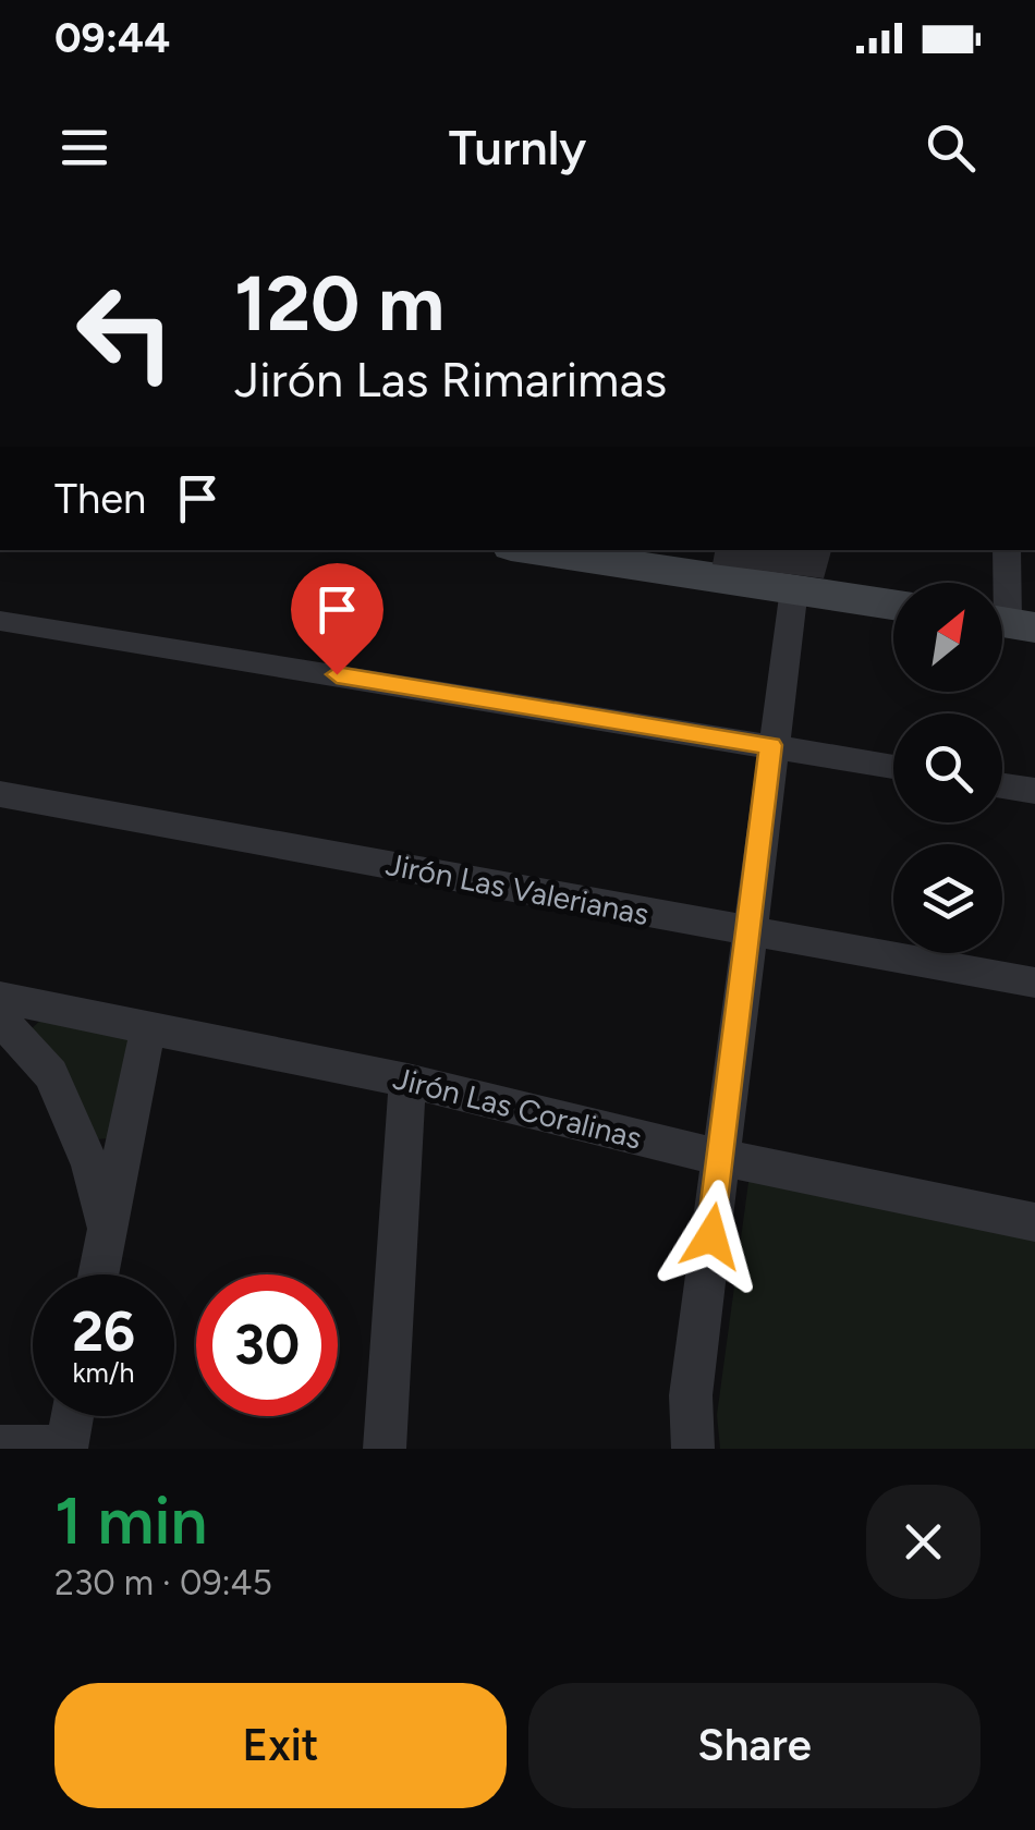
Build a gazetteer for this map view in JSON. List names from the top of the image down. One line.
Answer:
{"streets":{"street":["Jirón Las Valerianas","Jirón Las Coralinas"]},"north":"top right","page":{"status":"09:44","header":"Turnly","turn":["120 m","Jirón Las Rimarimas"],"then":"Then","speed":"26 km/h","limit":"30","heading":["1 min","230 m · 09:45"],"buttons":["Exit","Share"]}}
